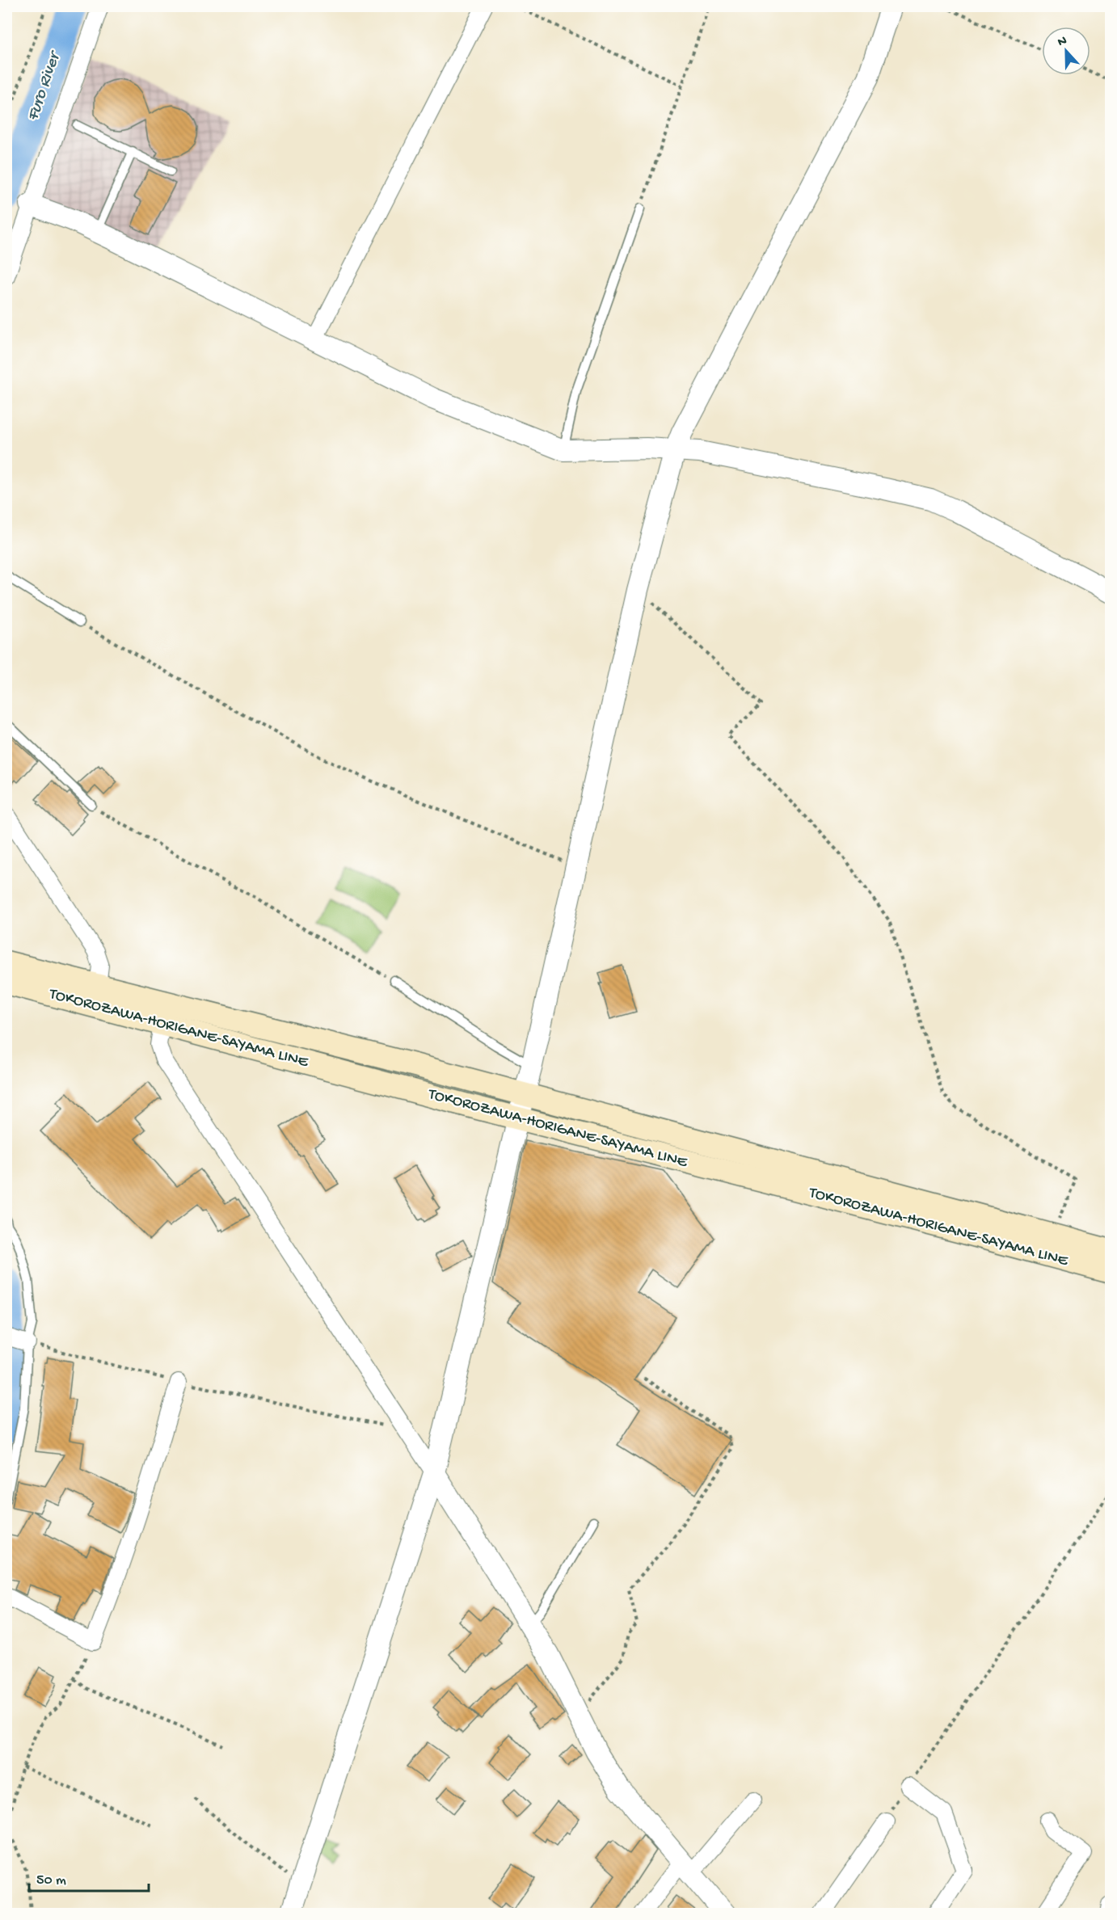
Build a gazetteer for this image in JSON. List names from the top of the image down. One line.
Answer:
{"streets":{"main road":["TOKOROZAWA-HORIGANE-SAYAMA LINE"]},"water":["Furo River"],"scale_bar":"50 m","north":"top"}
